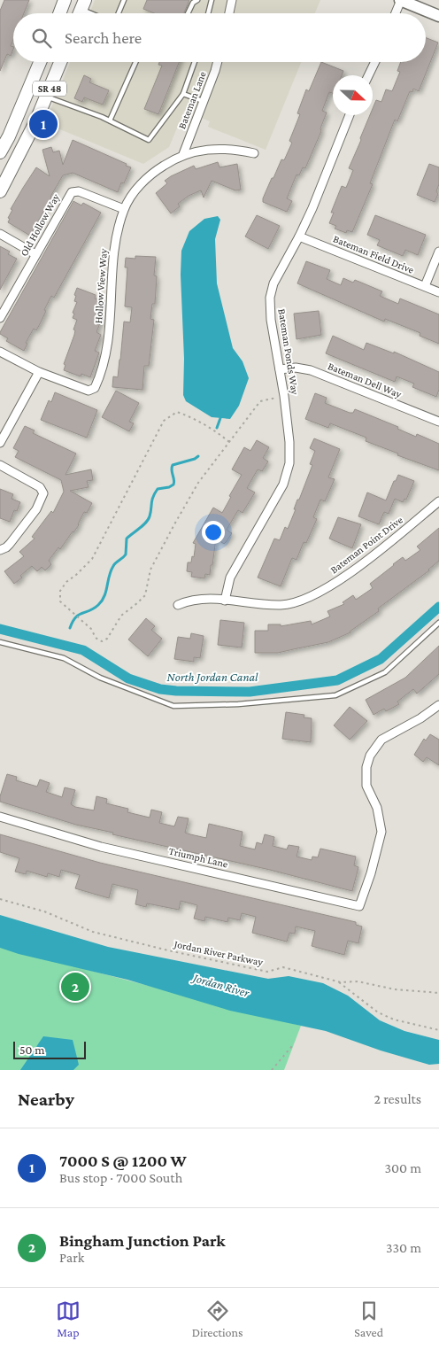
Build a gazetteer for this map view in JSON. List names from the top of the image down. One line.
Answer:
{"streets":{"main road":["SR 48"],"street":["Bateman Lane","Old Hollow Way","Bateman Field Drive","Hollow View Way","Bateman Ponds Way","Bateman Dell Way","Bateman Point Drive","Triumph Lane"],"path":["Jordan River Parkway"]},"crossings":[["Bateman Lane","Hollow View Way"],["Old Hollow Way","Hollow View Way"],["Bateman Field Drive","Bateman Ponds Way"],["Bateman Ponds Way","Bateman Dell Way"],["Bateman Ponds Way","Bateman Point Drive"]],"water":["North Jordan Canal","Jordan River"],"scale_bar":"50 m","north":"right","page":{"search":"Search here","pins":["1","2"],"scale":"50 m","heading":["Nearby","2 results"],"list":[{"mark":"1","name":"7000 S @ 1200 W","note":"Bus stop · 7000 South","value":"300 m"},{"mark":"2","name":"Bingham Junction Park","note":"Park","value":"330 m"}],"nav":["Map","Directions","Saved"]}}
